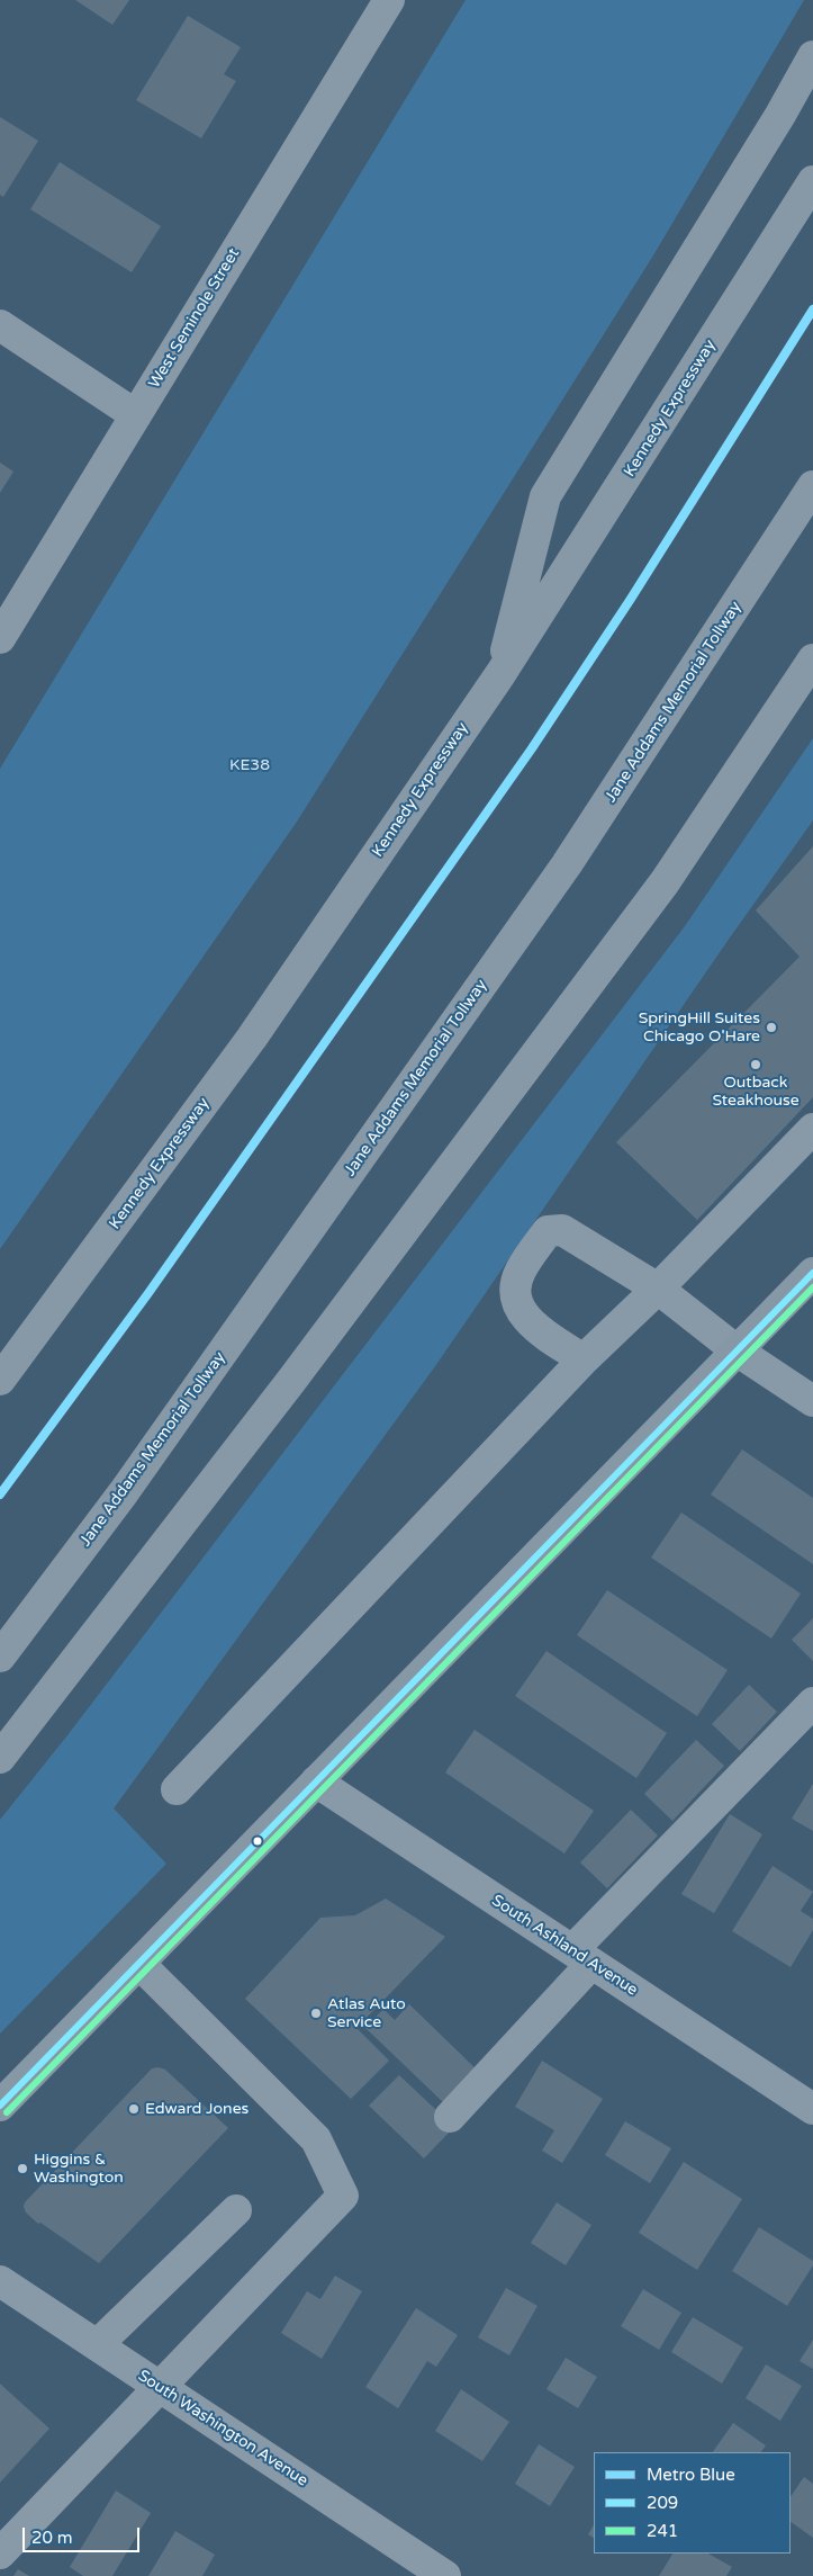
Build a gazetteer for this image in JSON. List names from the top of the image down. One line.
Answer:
{"streets":{"highway":["Kennedy Expressway","Jane Addams Memorial Tollway"],"street":["West Seminole Street","South Ashland Avenue","South Washington Avenue"]},"parks":["KE38"],"places":["SpringHill Suites Chicago O'Hare","Outback Steakhouse","Atlas Auto Service","Edward Jones","Higgins & Washington"],"lines":["metro line Blue","transit line 209","transit line 241"],"legend":["Metro Blue","209","241"],"scale_bar":"20 m"}
